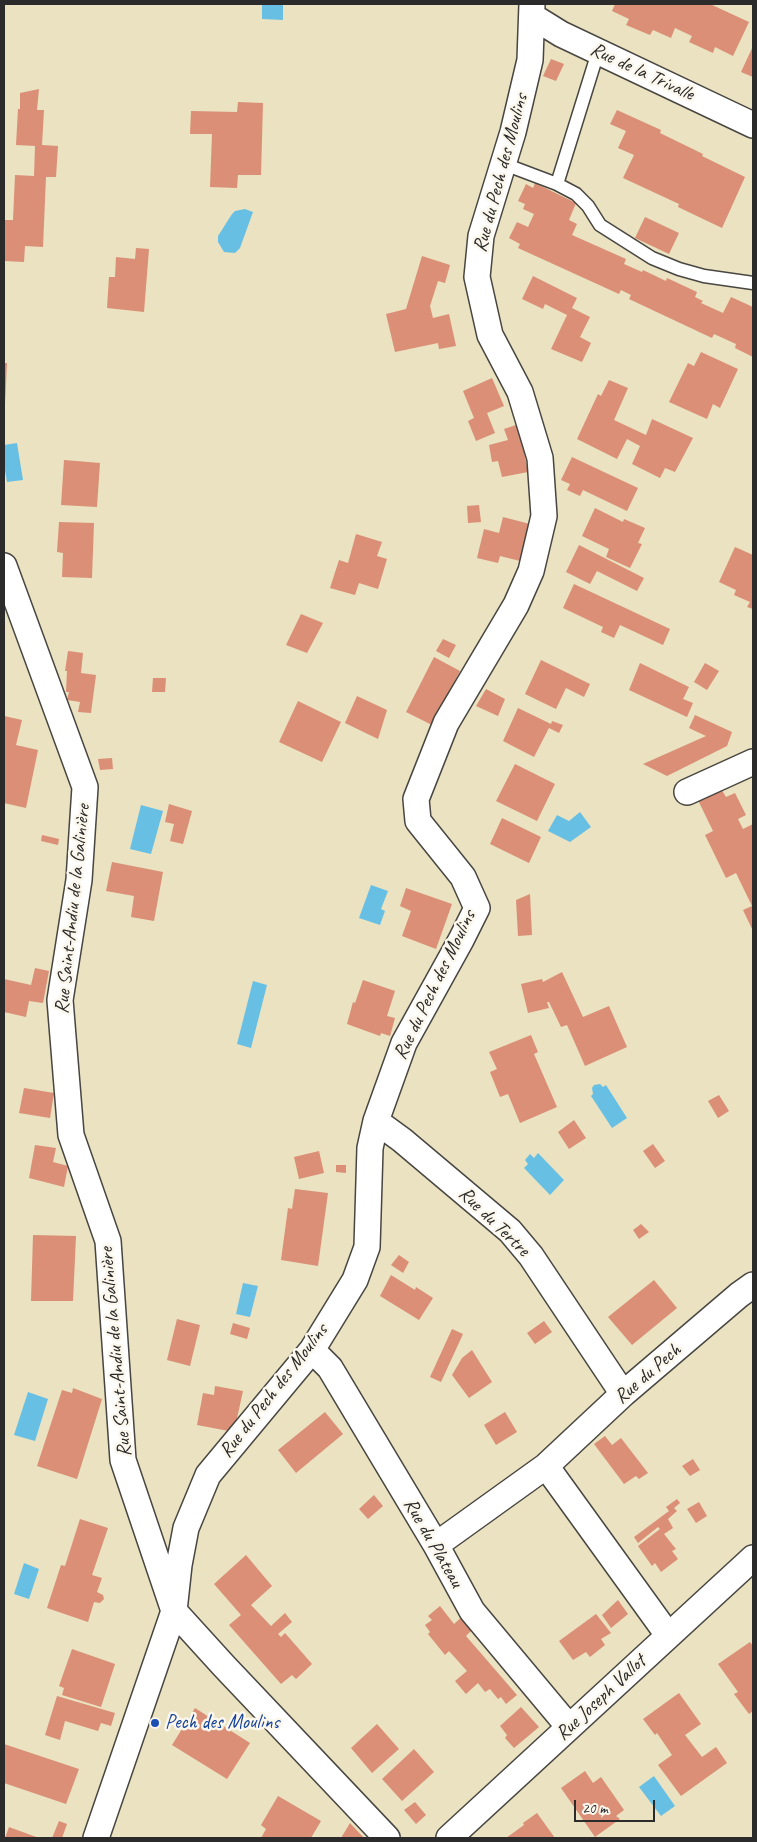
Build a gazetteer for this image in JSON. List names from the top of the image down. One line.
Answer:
{"streets":{"street":["Rue de la Trivalle","Rue du Pech des Moulins","Rue Saint-Andiu de la Galinière","Rue du Tertre","Rue du Pech","Rue du Plateau","Rue Joseph Vallot"]},"crossings":[["Rue de la Trivalle","Rue du Pech des Moulins"],["Rue du Pech des Moulins","Rue Saint-Andiu de la Galinière"],["Rue du Pech des Moulins","Rue du Tertre"],["Rue du Pech des Moulins","Rue du Plateau"],["Rue du Tertre","Rue du Pech"],["Rue du Pech","Rue du Plateau"],["Rue du Plateau","Rue Joseph Vallot"]],"places":["Pech des Moulins"],"scale_bar":"20 m"}
